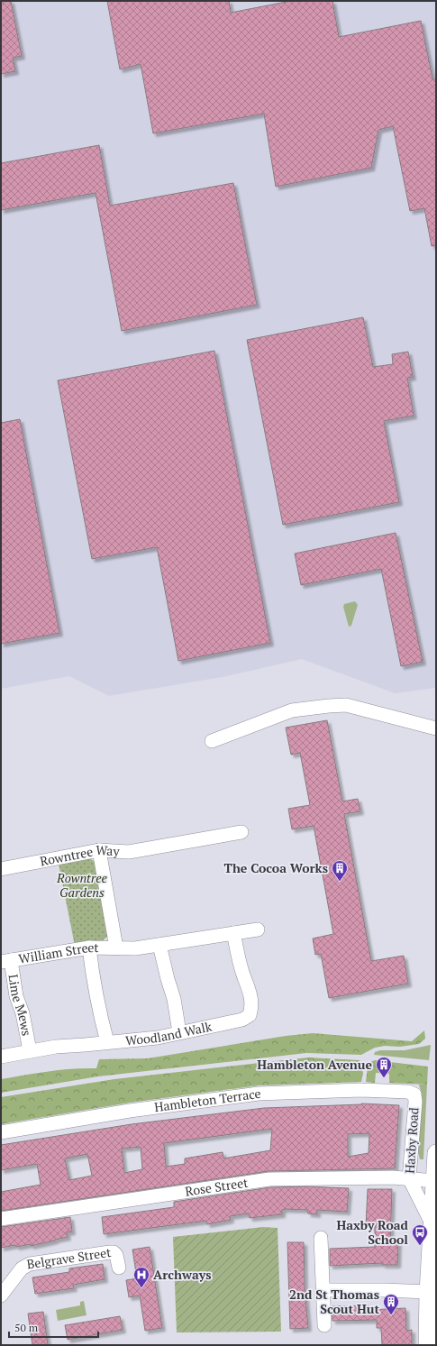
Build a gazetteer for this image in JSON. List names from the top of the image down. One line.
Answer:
{"streets":{"street":["Rowntree Way","William Street","Lime Mews","Woodland Walk","Hambleton Terrace","Haxby Road","Rose Street","Belgrave Street"]},"crossings":[["William Street","Lime Mews"],["William Street","Woodland Walk"],["Lime Mews","Woodland Walk"],["Hambleton Terrace","Haxby Road"],["Haxby Road","Rose Street"]],"parks":["Rowntree Gardens"],"places":{"building":["The Cocoa Works","Hambleton Avenue","2nd St Thomas Scout Hut"],"bus stop":["Haxby Road School"],"hospital":["Archways"]},"scale_bar":"50 m"}
